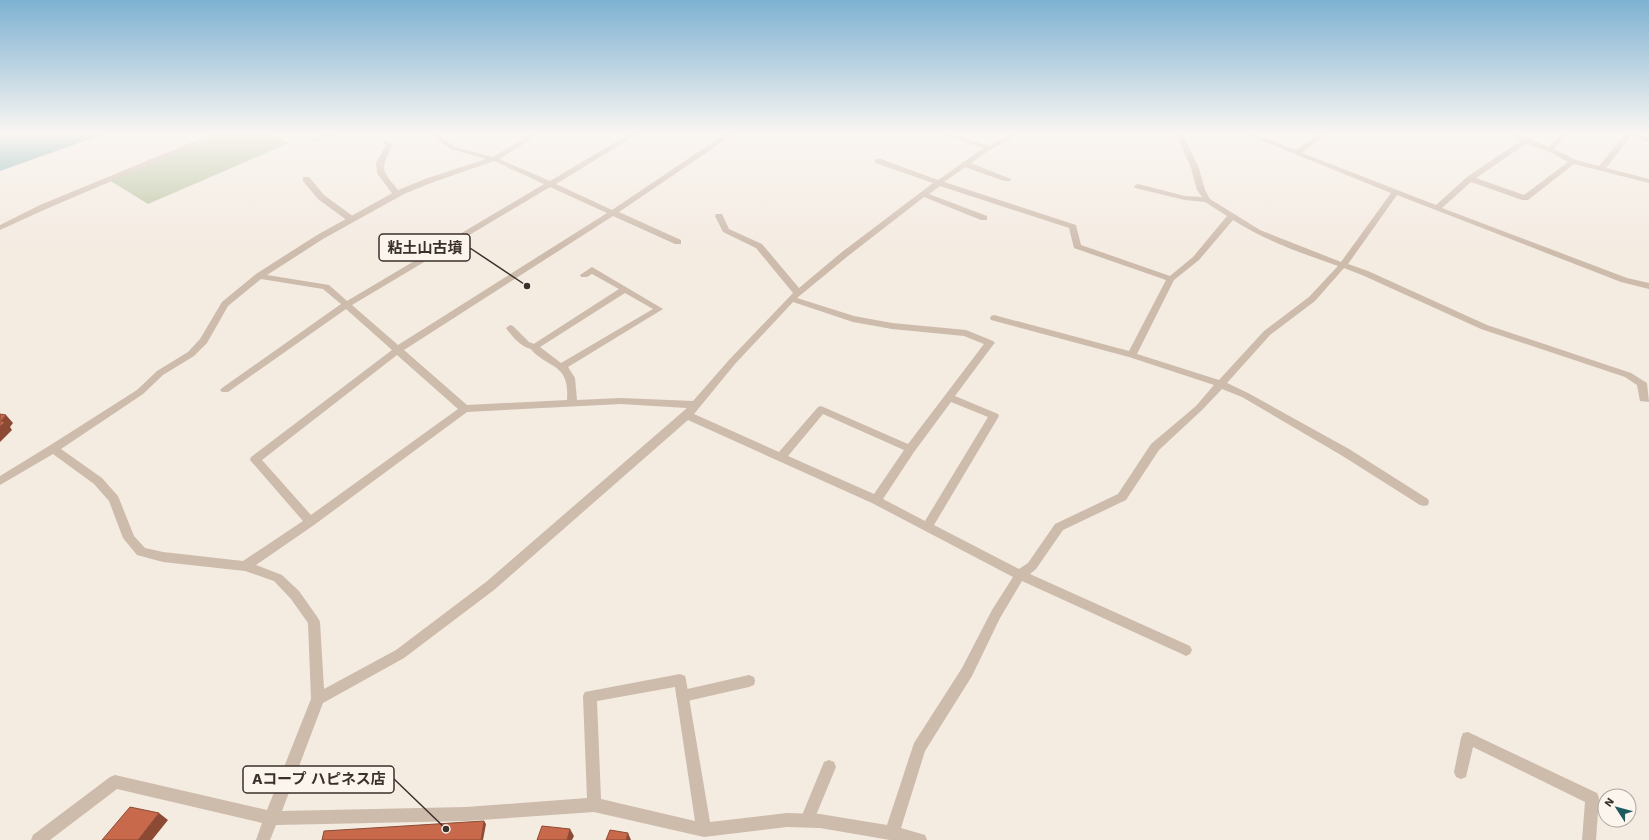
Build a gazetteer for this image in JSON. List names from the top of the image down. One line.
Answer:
{"places":["粘土山古墳","Aコープ ハピネス店"],"north":"top left"}
